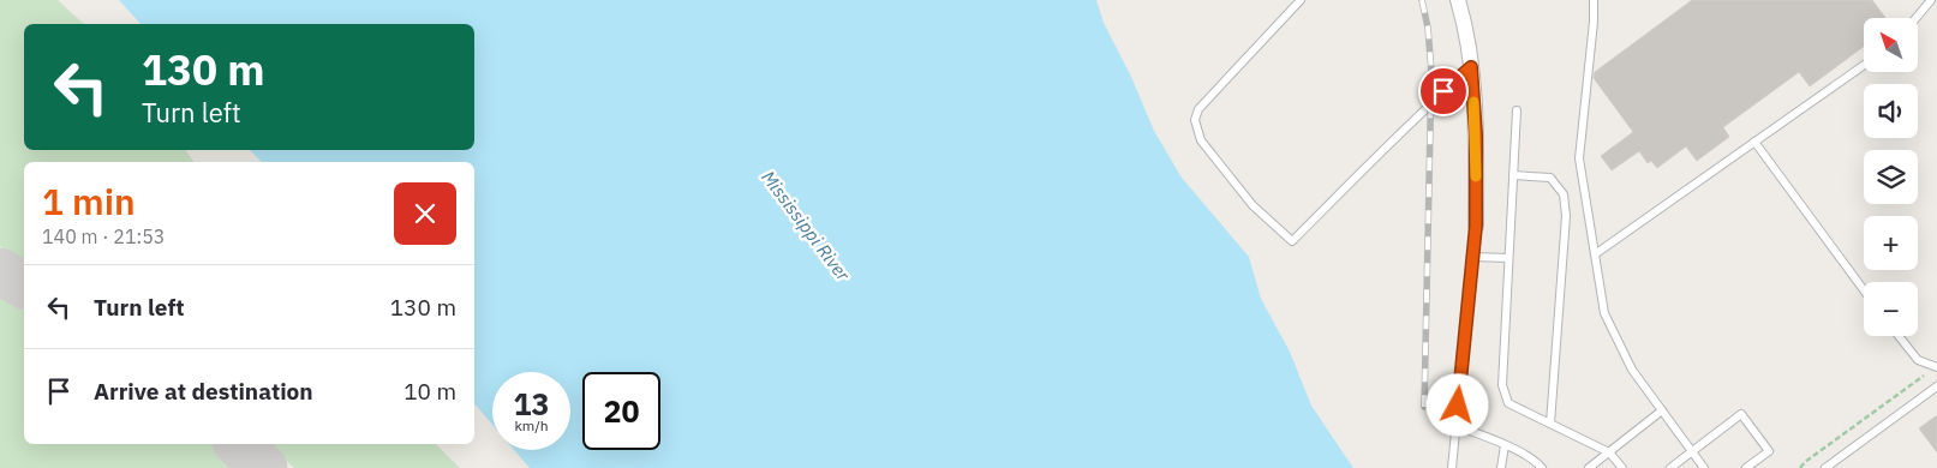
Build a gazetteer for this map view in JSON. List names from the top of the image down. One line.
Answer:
{"water":["Mississippi River"],"north":"top left","page":{"map_buttons":["+","−"],"turn":["130 m","Turn left"],"heading":["1 min","140 m · 21:53"],"list":[{"name":"Turn left","value":"130 m"},{"name":"Arrive at destination","value":"10 m"}],"speed":"13 km/h","limit":"20"}}
